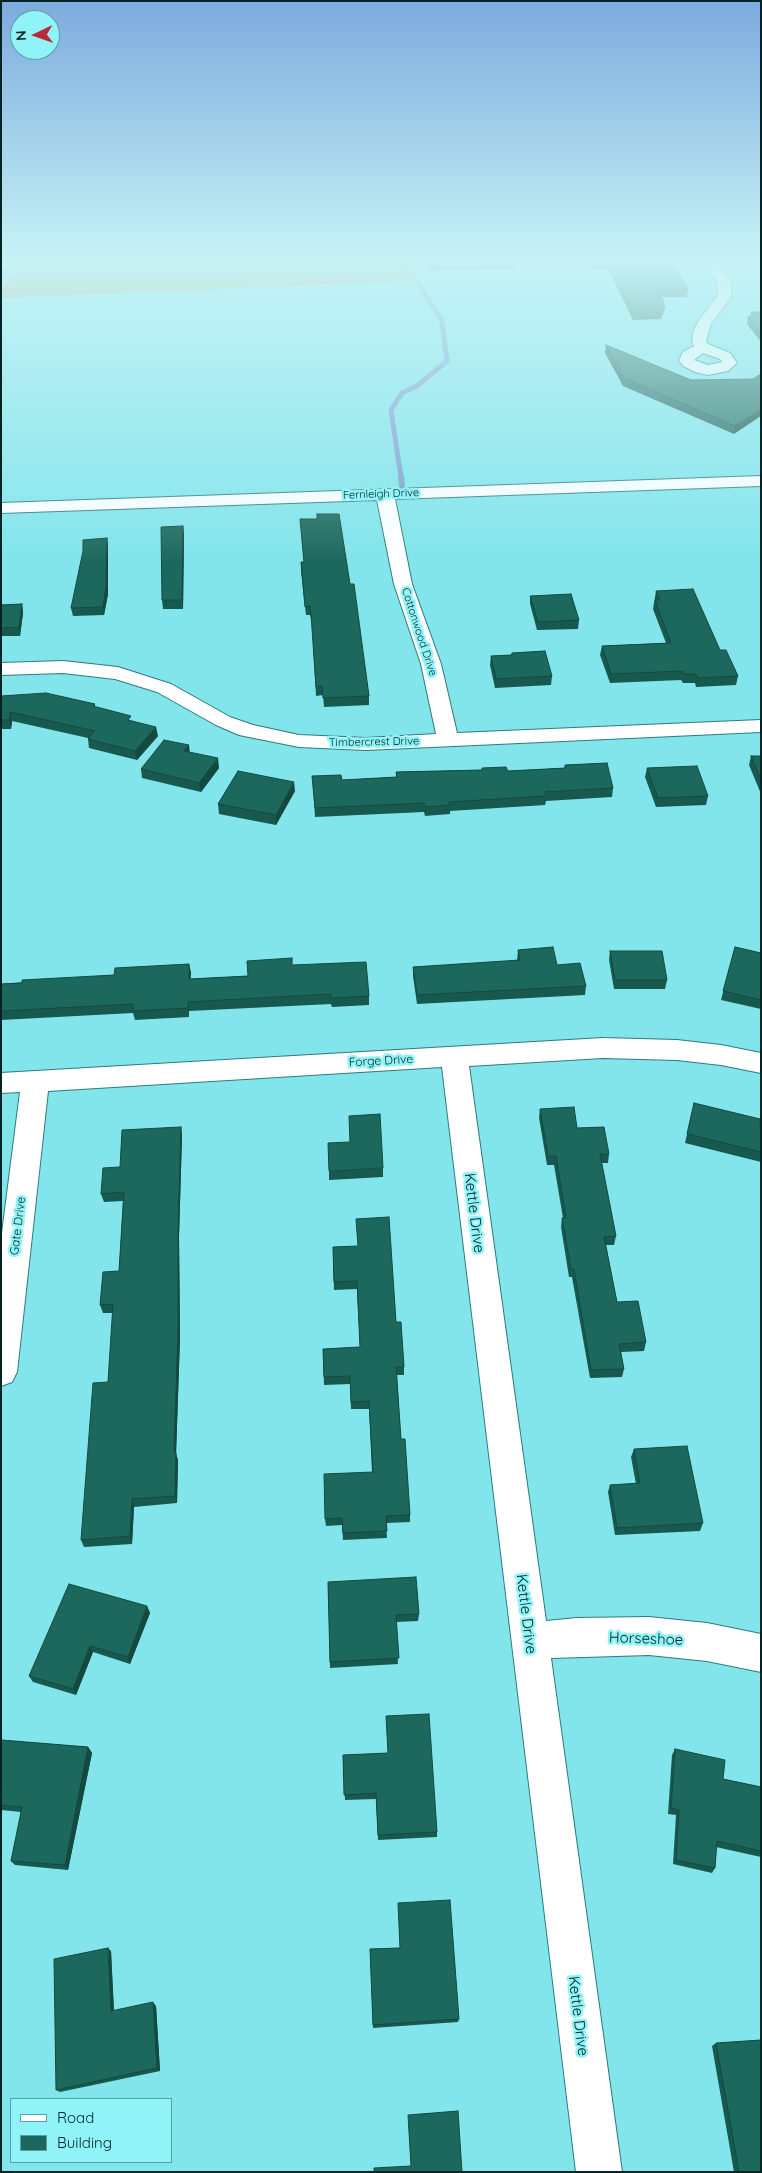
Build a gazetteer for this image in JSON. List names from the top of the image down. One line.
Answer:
{"streets":{"street":["Fernleigh Drive","Cottonwood Drive","Timbercrest Drive","Forge Drive","Kettle Drive","Gate Drive","Horseshoe"]},"crossings":[["Fernleigh Drive","Cottonwood Drive"],["Cottonwood Drive","Timbercrest Drive"],["Forge Drive","Kettle Drive"],["Forge Drive","Gate Drive"],["Kettle Drive","Horseshoe"]],"legend":["Road","Building"],"north":"left"}
